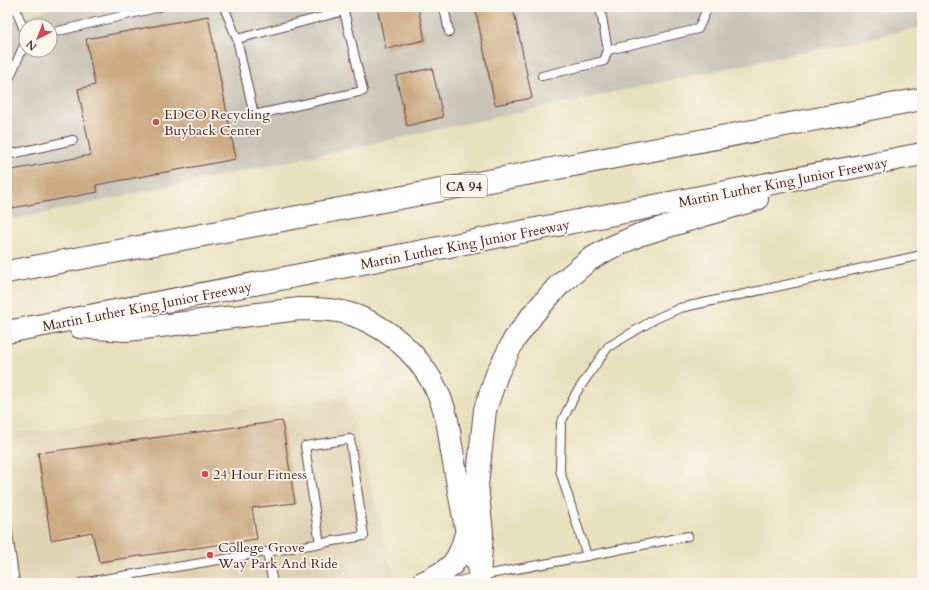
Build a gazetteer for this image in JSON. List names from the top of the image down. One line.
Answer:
{"streets":{"highway":["Martin Luther King Junior Freeway","CA 94"]},"places":["EDCO Recycling Buyback Center","24 Hour Fitness","College Grove Way Park And Ride"],"north":"bottom left"}
